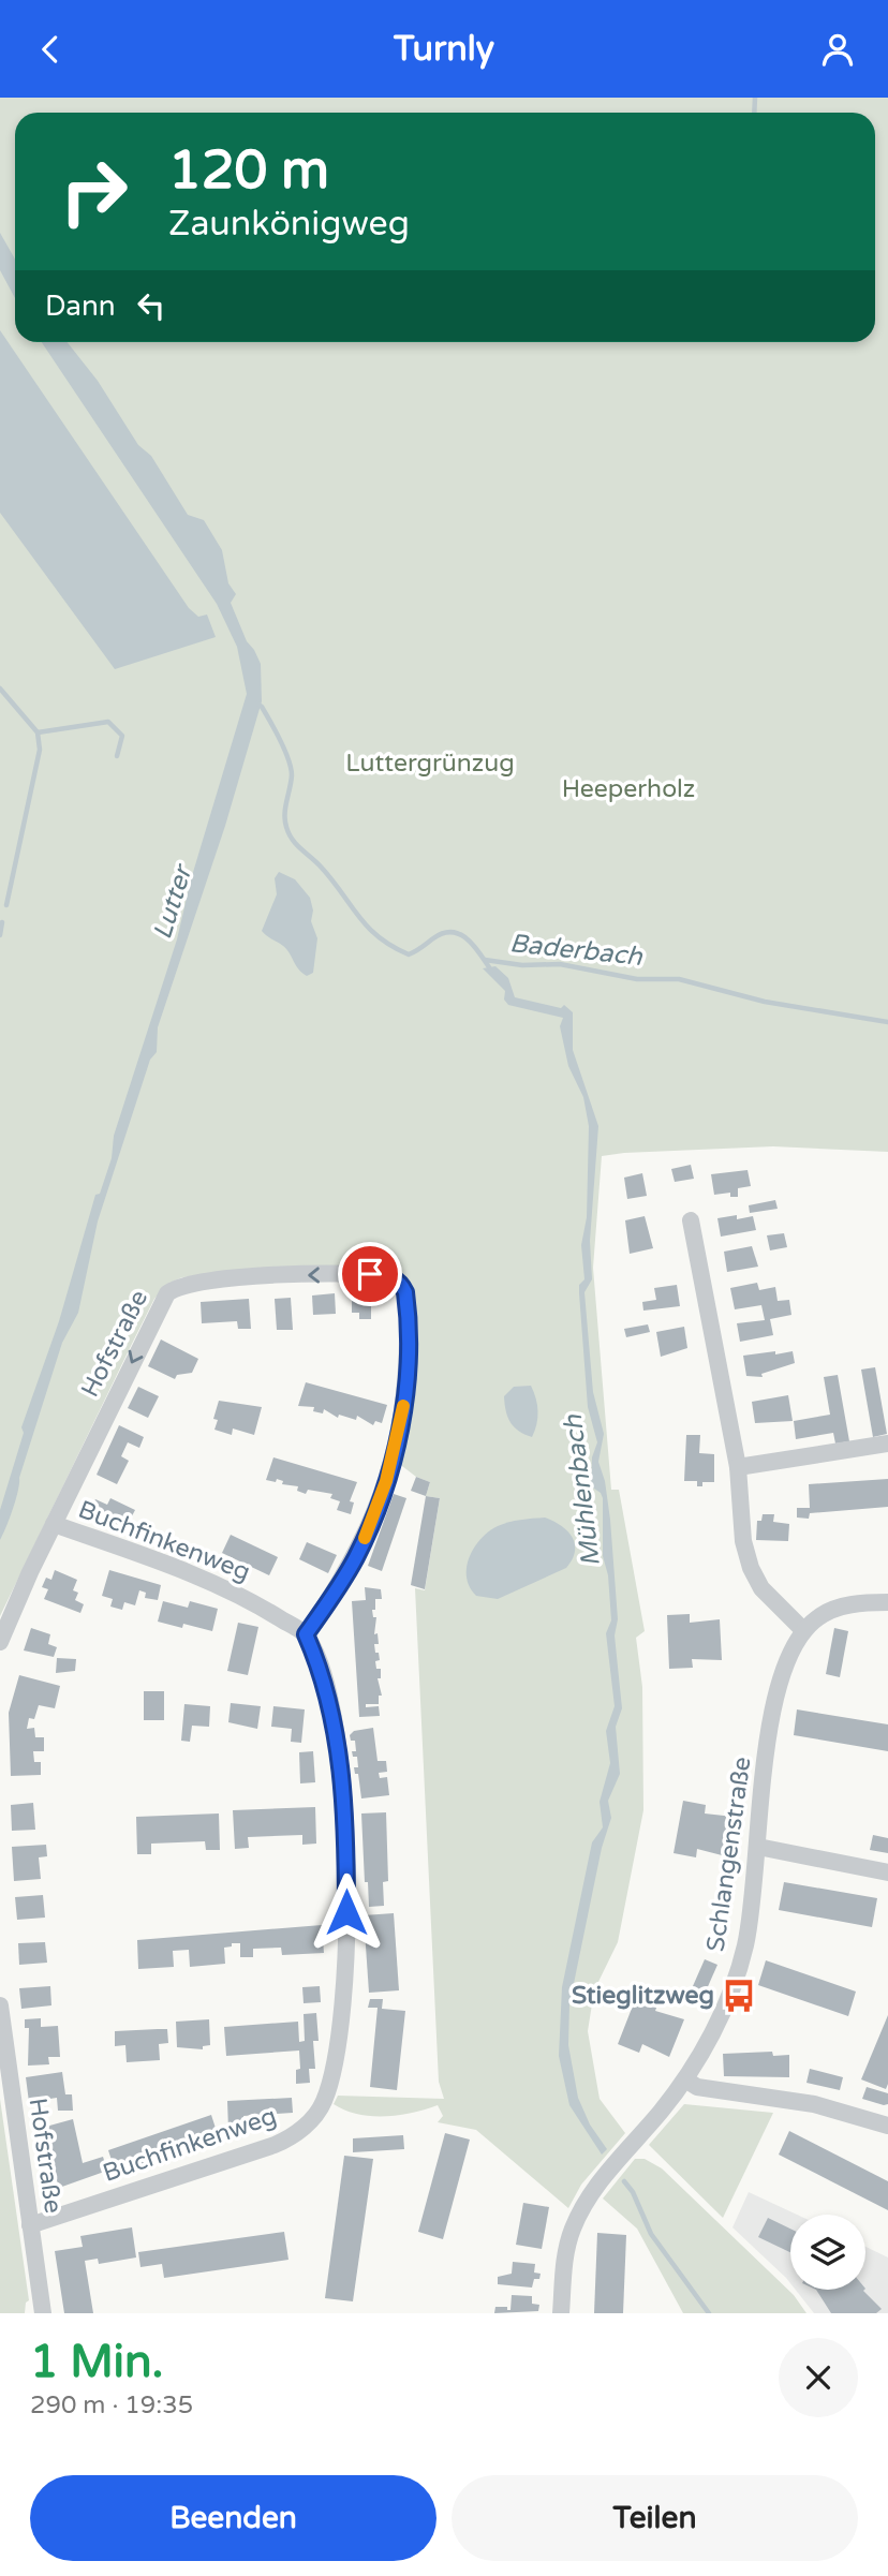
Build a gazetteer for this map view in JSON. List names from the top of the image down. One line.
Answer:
{"streets":{"street":["Hofstraße","Buchfinkenweg","Schlangenstraße"]},"crossings":[["Hofstraße","Buchfinkenweg"]],"water":["Lutter","Baderbach","Mühlenbach"],"parks":["Luttergrünzug","Heeperholz"],"places":{"bus stop":["Stieglitzweg"]},"page":{"header":"Turnly","turn":["120 m","Zaunkönigweg"],"then":"Dann","heading":["1 Min.","290 m · 19:35"],"buttons":["Beenden","Teilen"]}}
